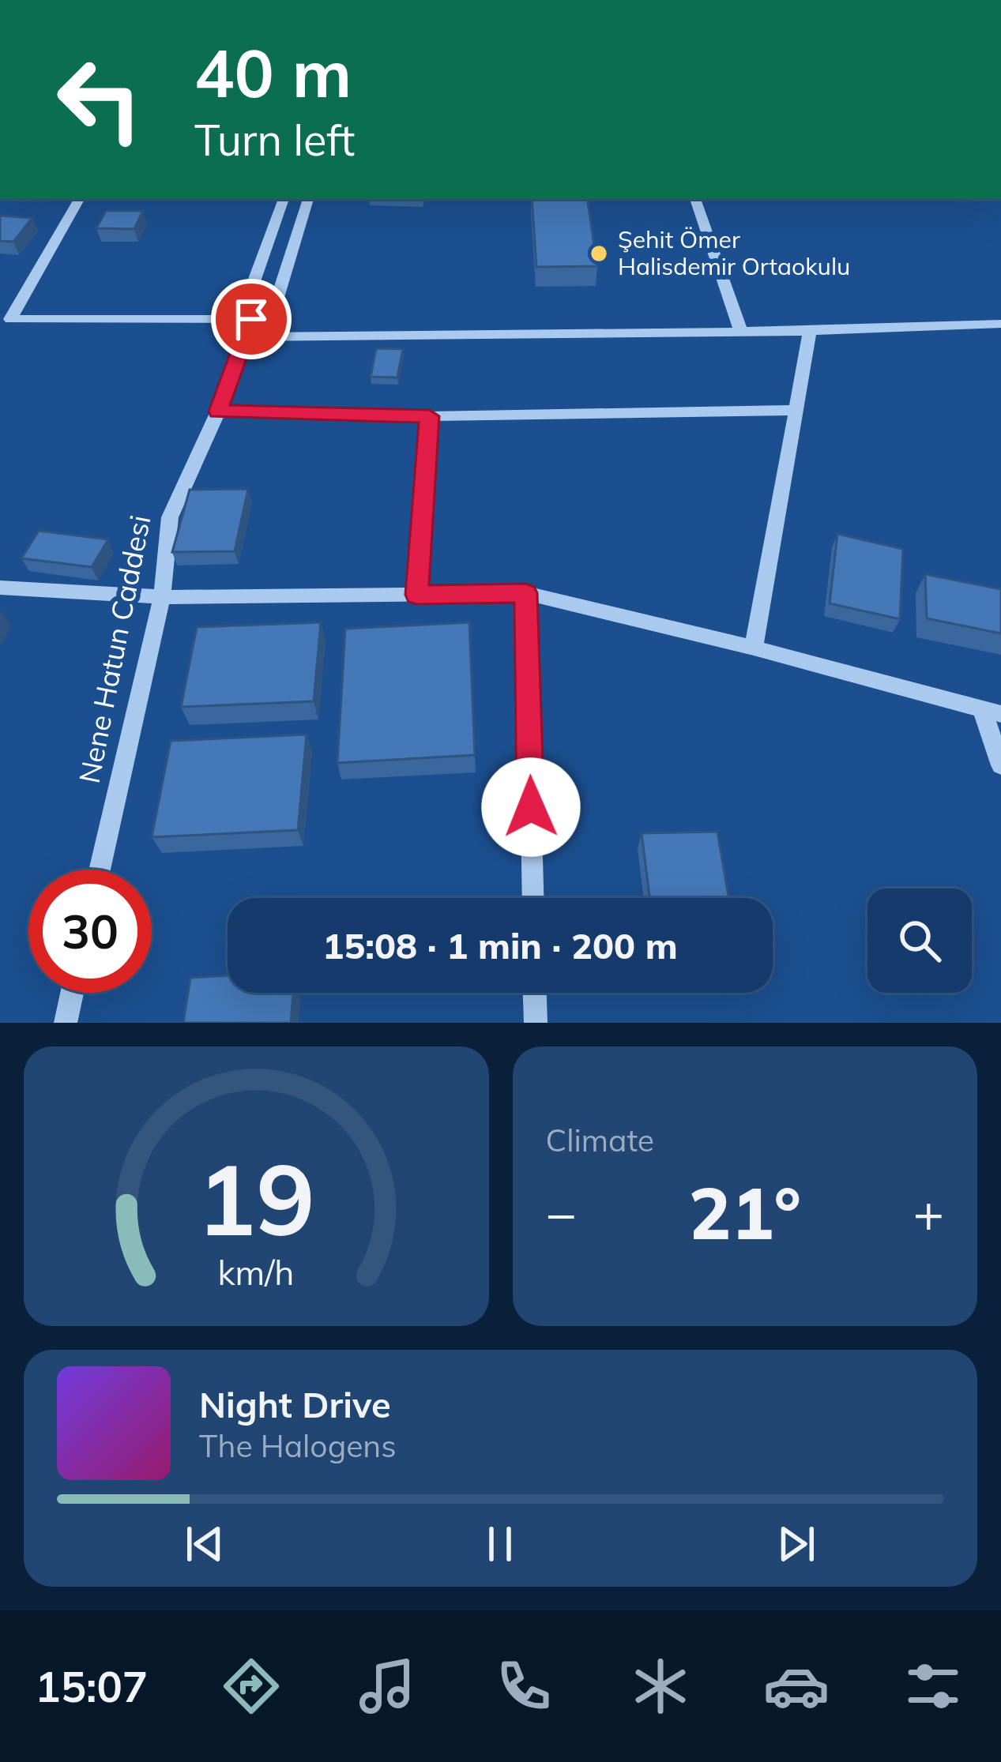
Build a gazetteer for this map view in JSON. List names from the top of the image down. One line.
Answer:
{"streets":{"street":["Nene Hatun Caddesi"]},"places":["Şehit Ömer Halisdemir Ortaokulu"],"page":{"turn":["40 m","Turn left"],"limit":"30","trip":"15:08 · 1 min · 200 m","tile":"Climate","heat":["−","21°","+"],"song":["Night Drive","The Halogens"],"tabs":"15:07","gauge":["19","km/h"]}}
